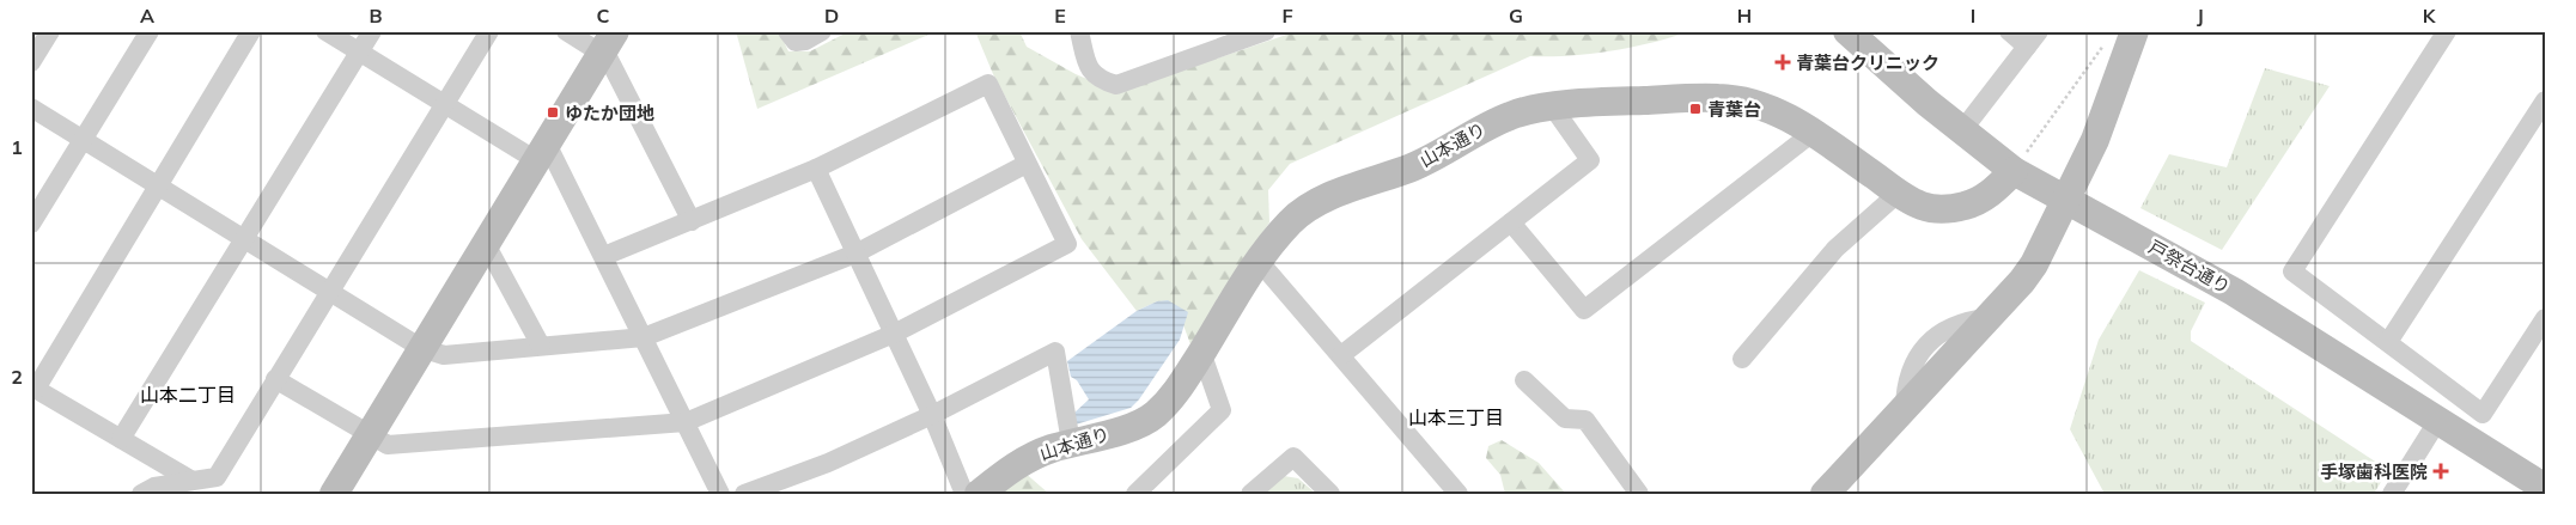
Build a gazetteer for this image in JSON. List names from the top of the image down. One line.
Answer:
{"streets":{"street":["山本通り","戸祭台通り"]},"crossings":[["山本通り","戸祭台通り"]],"districts":["山本二丁目","山本三丁目"],"places":{"health":["青葉台クリニック","手塚歯科医院"],"transit":["青葉台","ゆたか団地"]},"grid":{"columns":["A","B","C","D","E","F","G","H","I","J","K"],"rows":["1","2"]}}
